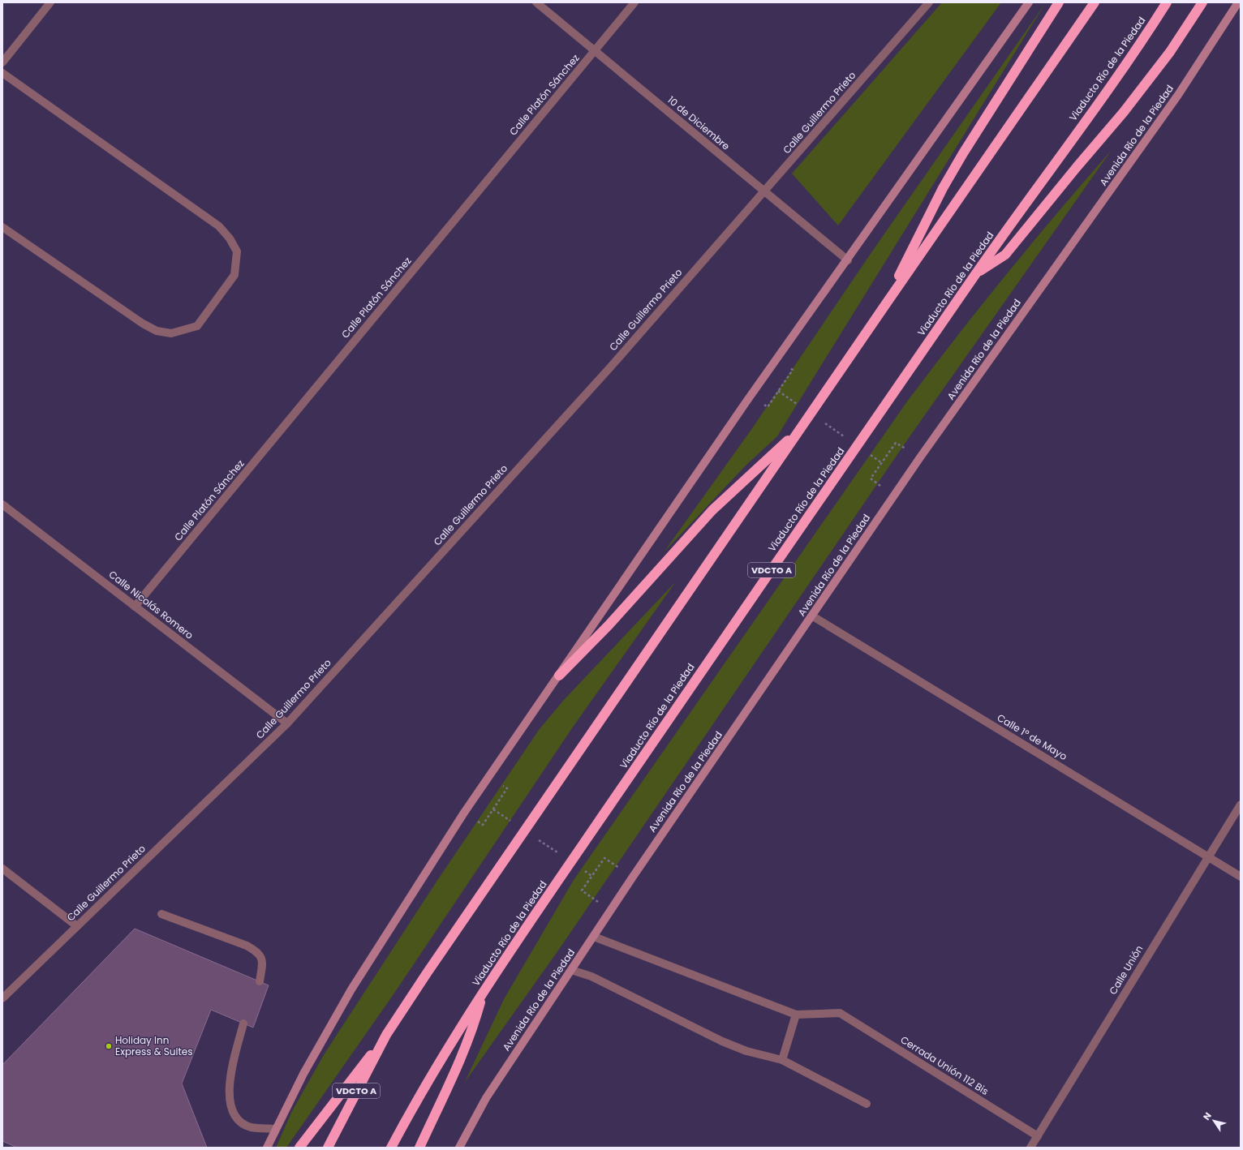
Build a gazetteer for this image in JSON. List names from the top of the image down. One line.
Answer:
{"streets":{"highway":["Viaducto Río de la Piedad","VDCTO A"],"main road":["Avenida Río de la Piedad"],"street":["Calle Platón Sánchez","Calle Guillermo Prieto","10 de Diciembre","Calle Nicolás Romero","Calle 1º de Mayo","Calle Unión","Cerrada Unión 112 Bis"]},"crossings":[["Calle Platón Sánchez","10 de Diciembre"],["Calle Platón Sánchez","Calle Nicolás Romero"],["Calle Guillermo Prieto","10 de Diciembre"],["Calle Guillermo Prieto","Calle Nicolás Romero"],["Avenida Río de la Piedad","Calle 1º de Mayo"],["Calle 1º de Mayo","Calle Unión"],["Calle Unión","Cerrada Unión 112 Bis"]],"places":["Holiday Inn Express & Suites"],"north":"top left"}
